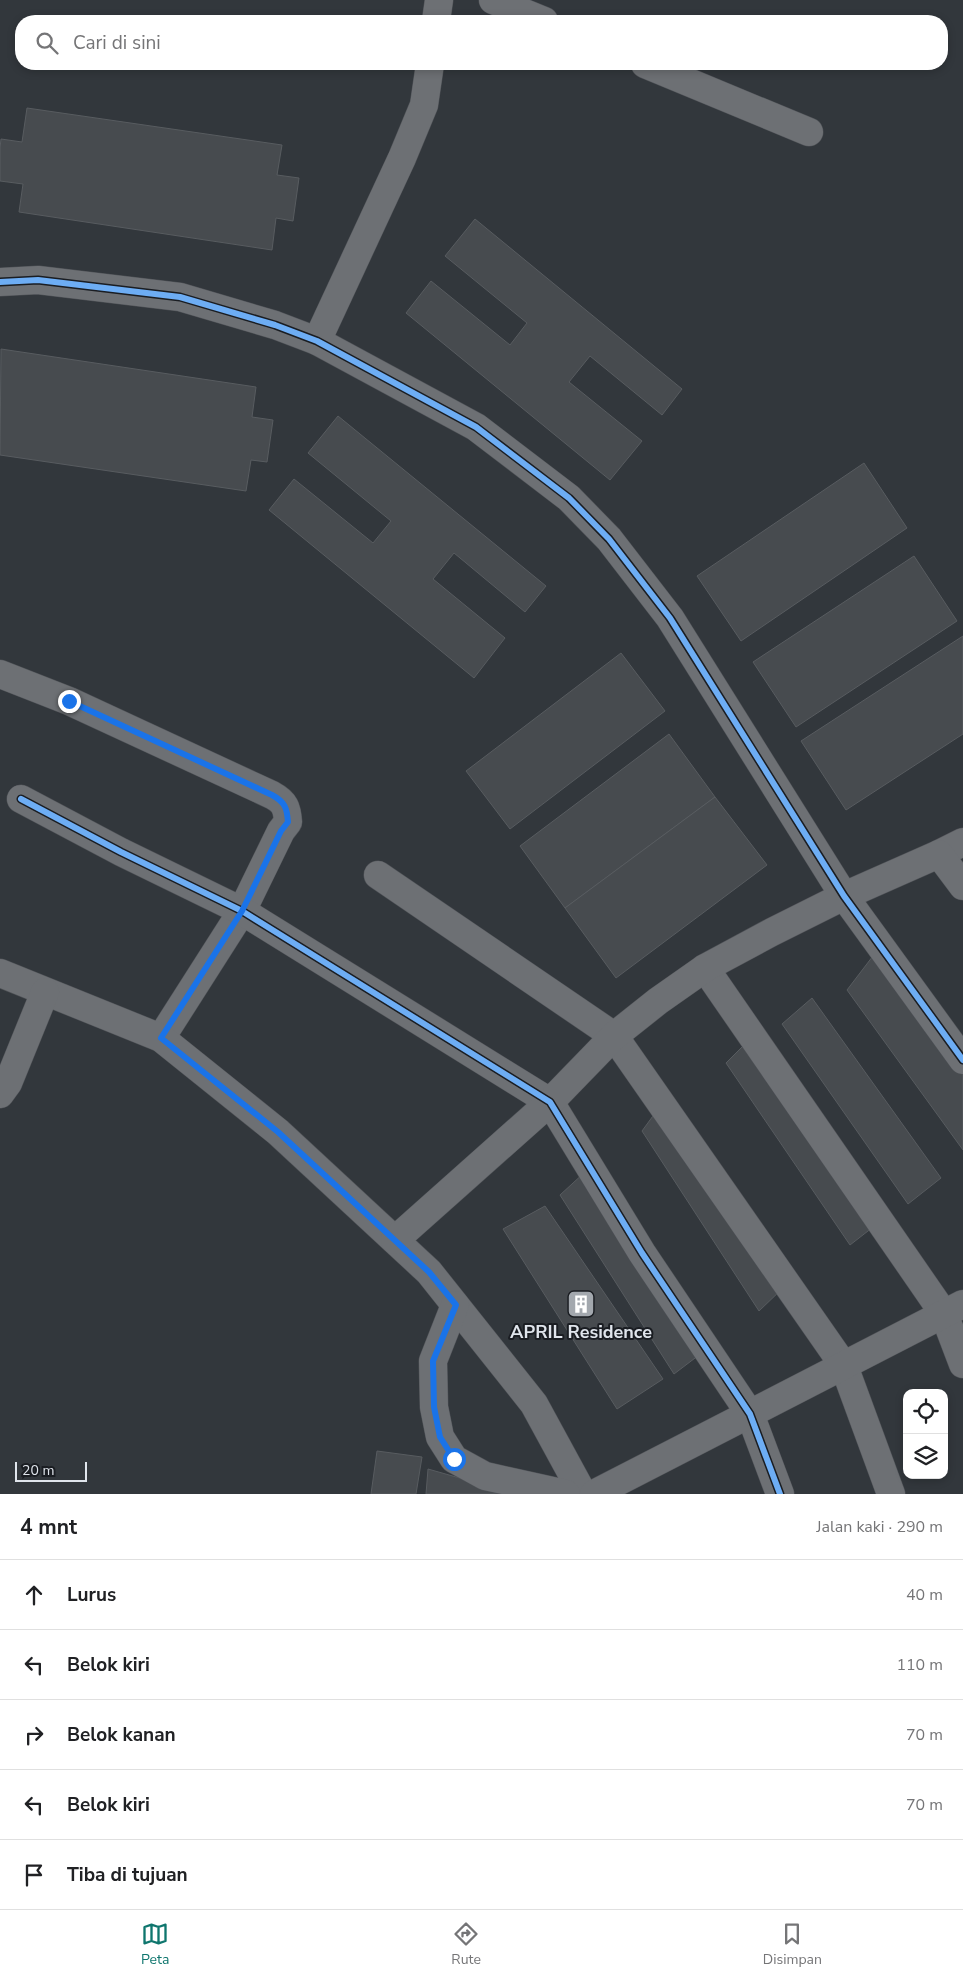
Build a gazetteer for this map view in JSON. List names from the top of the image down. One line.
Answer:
{"places":{"building":["APRIL Residence"]},"scale_bar":"20 m","page":{"search":"Cari di sini","scale":"20 m","heading":["4 mnt","Jalan kaki · 290 m"],"list":[["Lurus","40 m"],["Belok kiri","110 m"],["Belok kanan","70 m"],["Belok kiri","70 m"],"Tiba di tujuan"],"nav":["Peta","Rute","Disimpan"]}}
